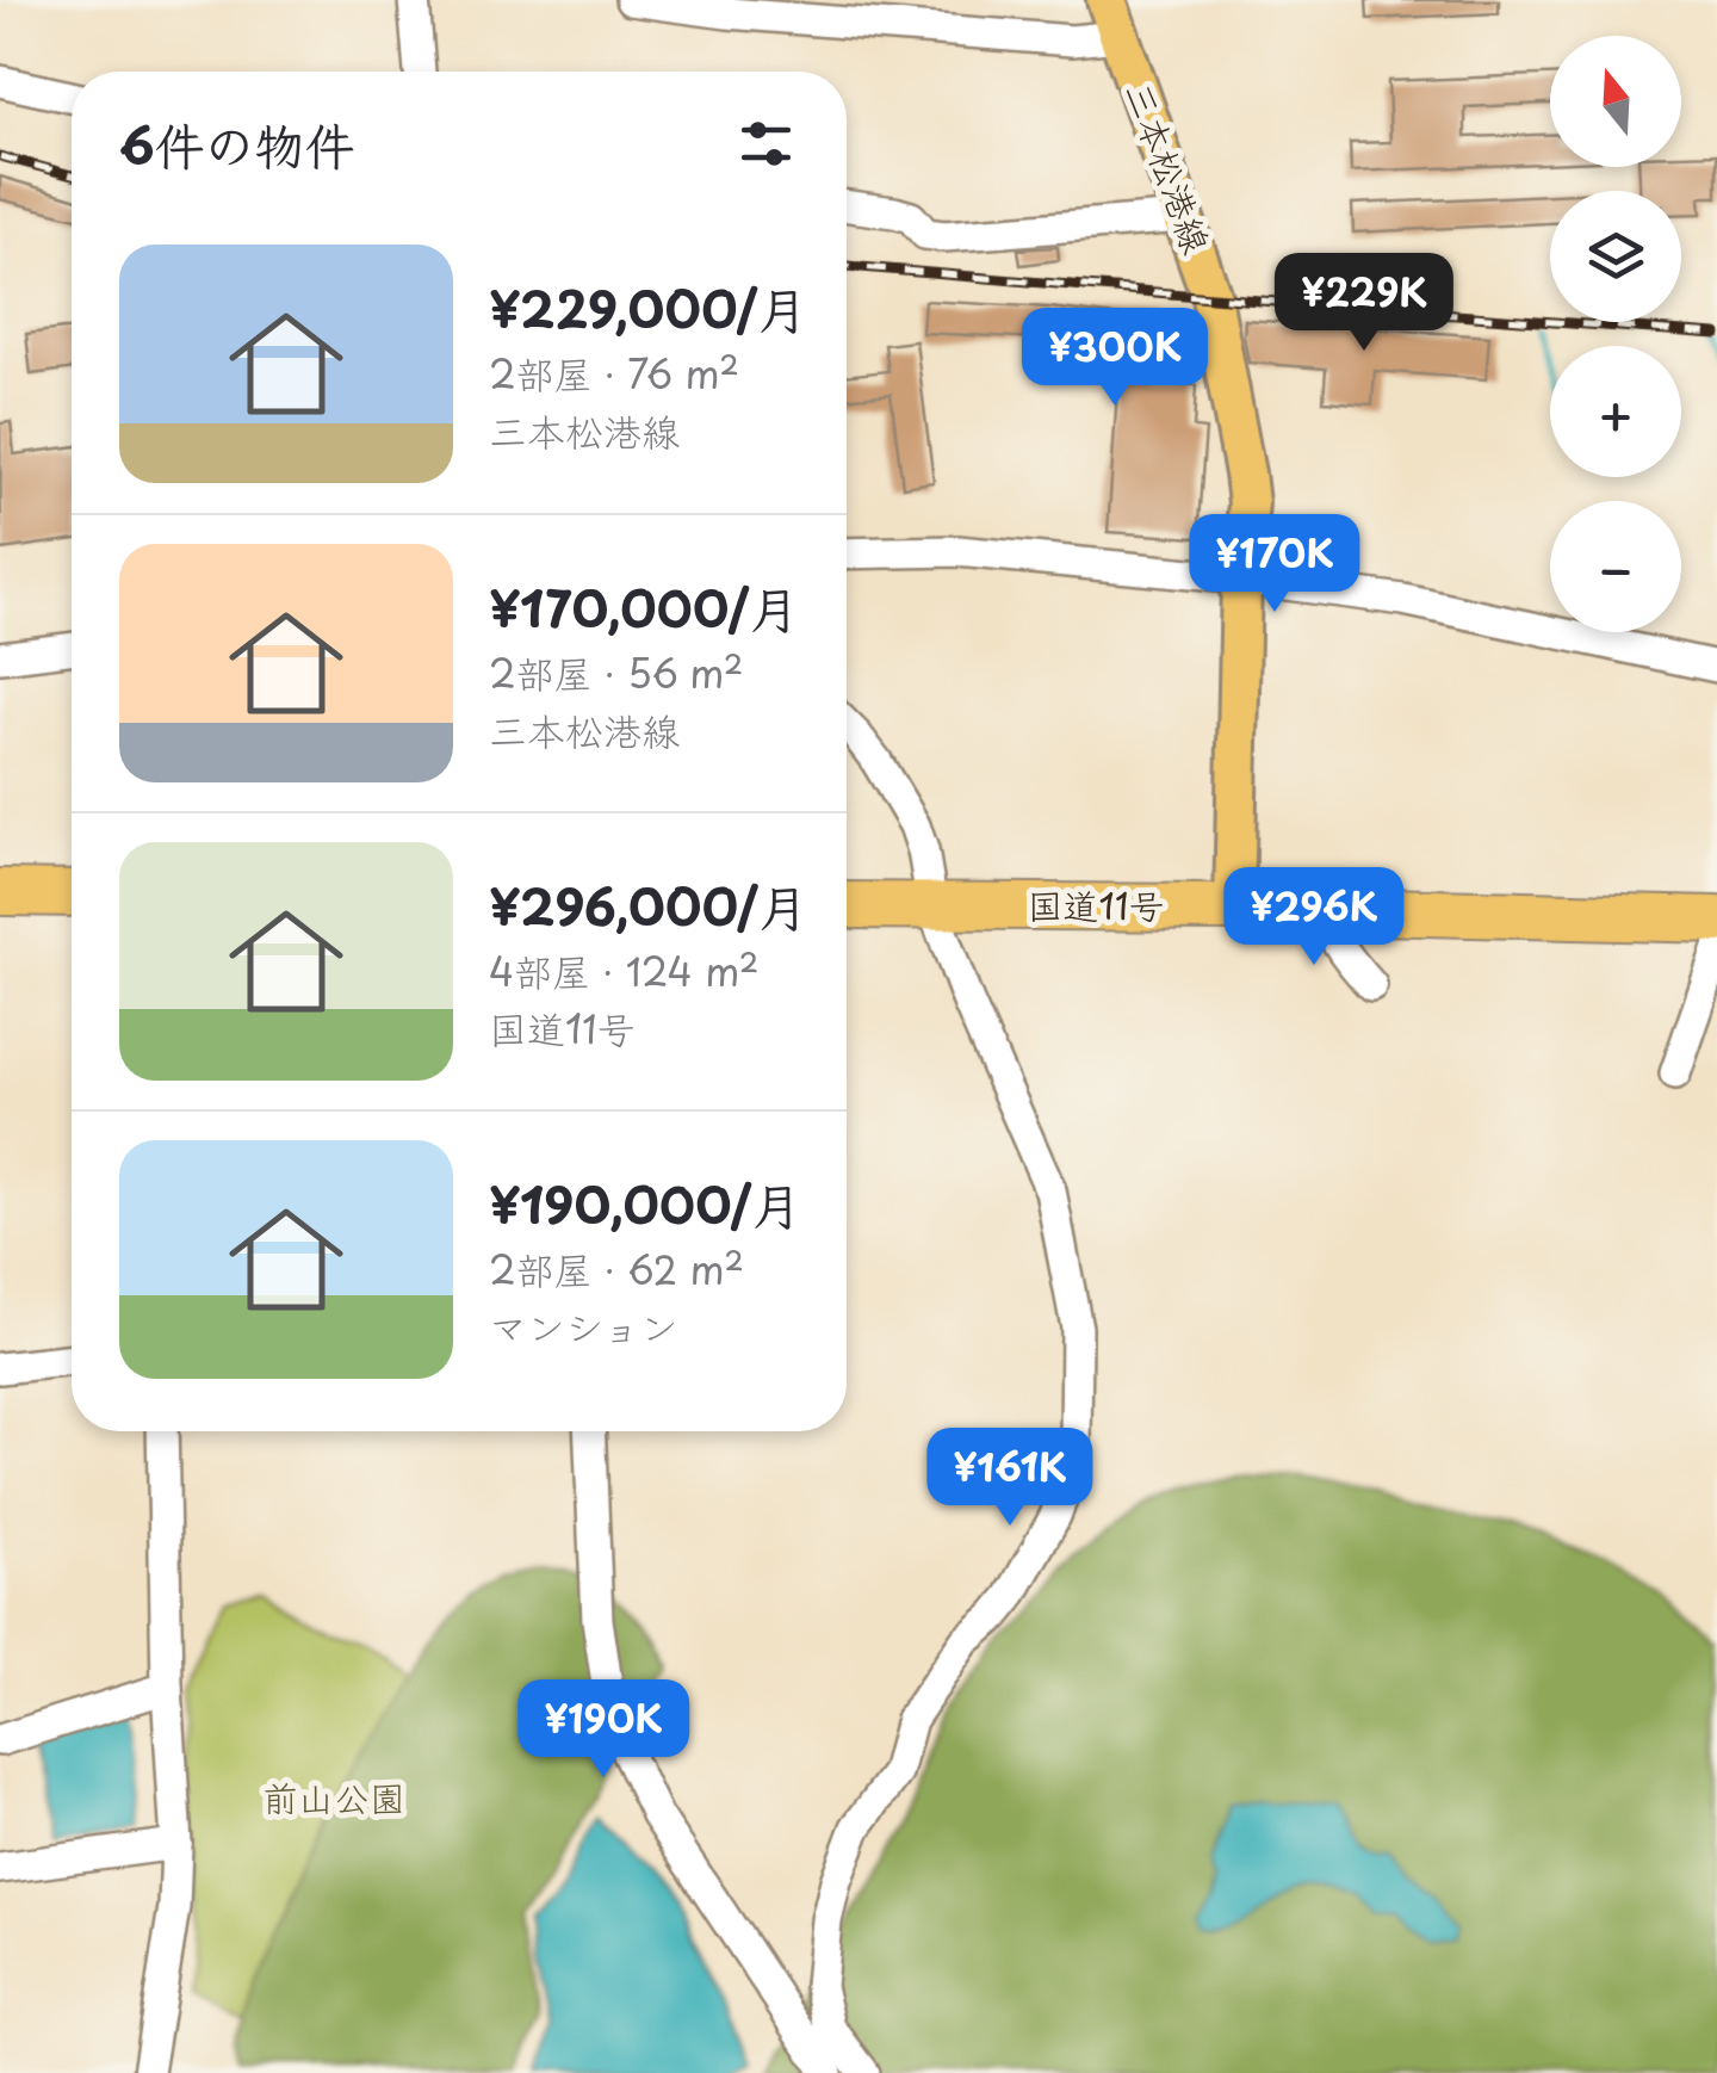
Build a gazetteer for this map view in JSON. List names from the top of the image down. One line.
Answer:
{"streets":{"highway":["国道11号"],"main road":["三本松港線"]},"crossings":[["三本松港線","国道11号"]],"parks":["前山公園"],"north":"top","page":{"map_buttons":["+","−"],"heading":"6件の物件","list":[{"name":"¥229,000/月","note":"2部屋 · 76 m² · 三本松港線"},{"name":"¥170,000/月","note":"2部屋 · 56 m² · 三本松港線"},{"name":"¥296,000/月","note":"4部屋 · 124 m² · 国道11号"},{"name":"¥190,000/月","note":"2部屋 · 62 m² · マンション"}],"price":["¥229K","¥300K","¥170K","¥296K","¥161K","¥190K"]}}
